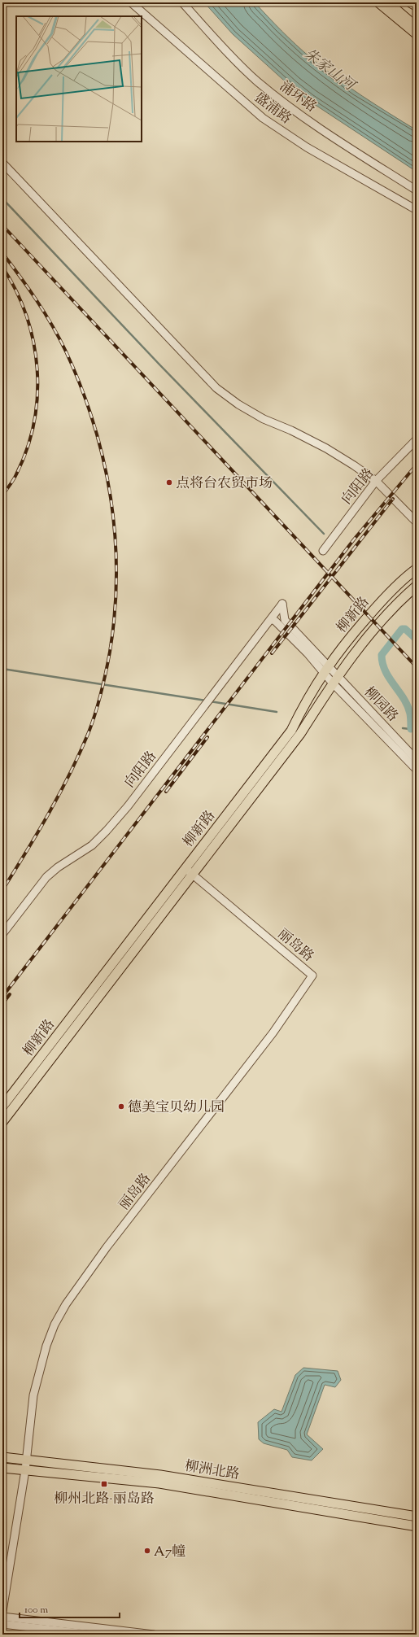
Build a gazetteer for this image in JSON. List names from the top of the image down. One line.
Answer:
{"streets":{"main road":["柳新路","柳洲北路"],"street":["浦环路","盛浦路","向阳路","柳园路","丽岛路"]},"crossings":[["向阳路","柳新路"],["柳新路","柳园路"],["柳新路","丽岛路"],["丽岛路","柳洲北路"]],"water":["朱家山河"],"places":{"other":["点将台农贸市场","德美宝贝幼儿园","A7幢"],"transit":["柳州北路·丽岛路"]},"scale_bar":"100 m"}
